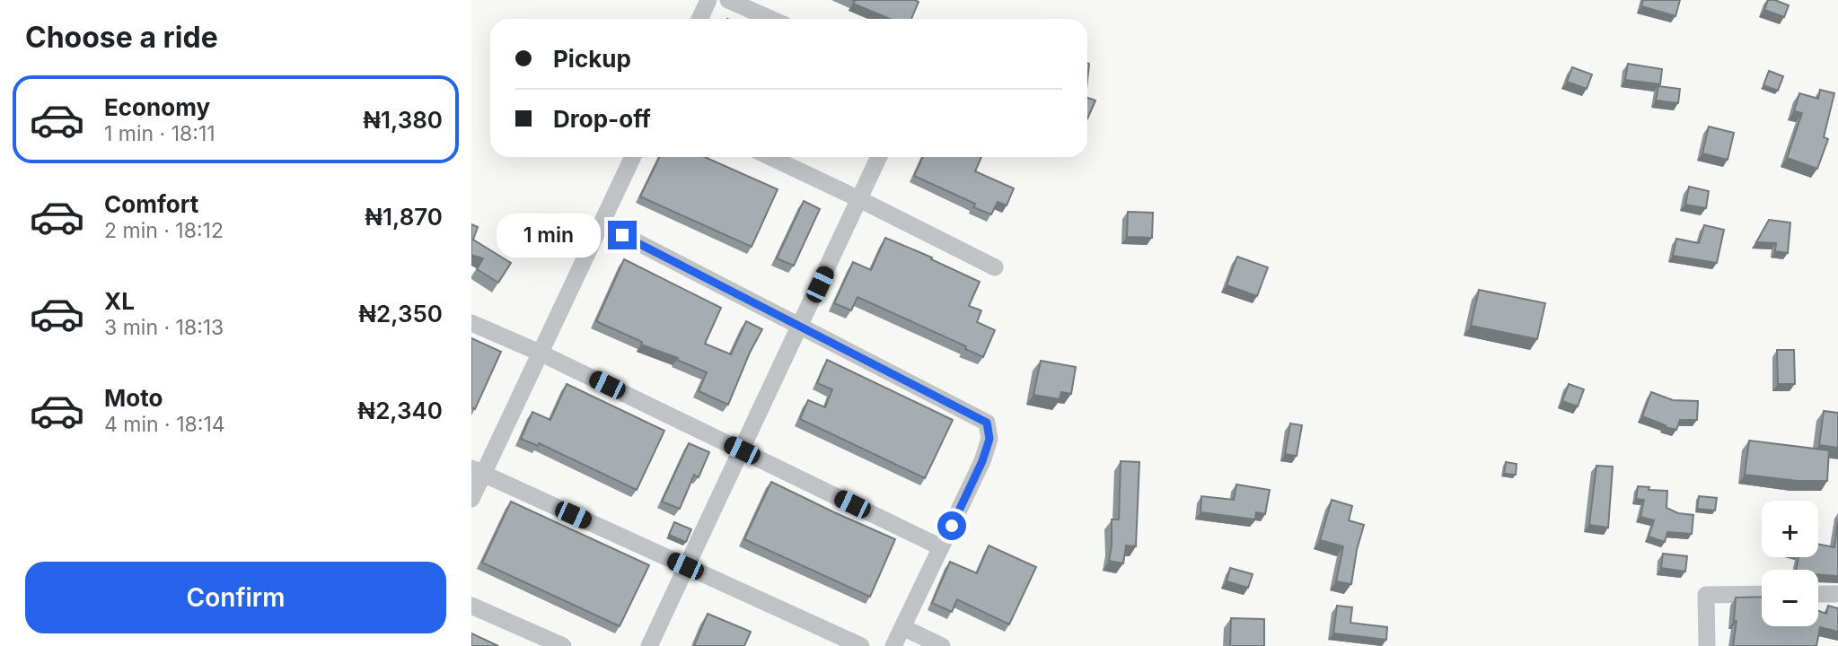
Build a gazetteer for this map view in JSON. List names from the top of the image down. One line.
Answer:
{"page":{"heading":"Choose a ride","banner":["Pickup","Drop-off"],"list":[{"name":"Economy","note":"1 min · 18:11","value":"₦1,380"},{"name":"Comfort","note":"2 min · 18:12","value":"₦1,870"},{"name":"XL","note":"3 min · 18:13","value":"₦2,350"},{"name":"Moto","note":"4 min · 18:14","value":"₦2,340"}],"bubble":"1 min","map_buttons":["+","−"],"buttons":"Confirm"}}
